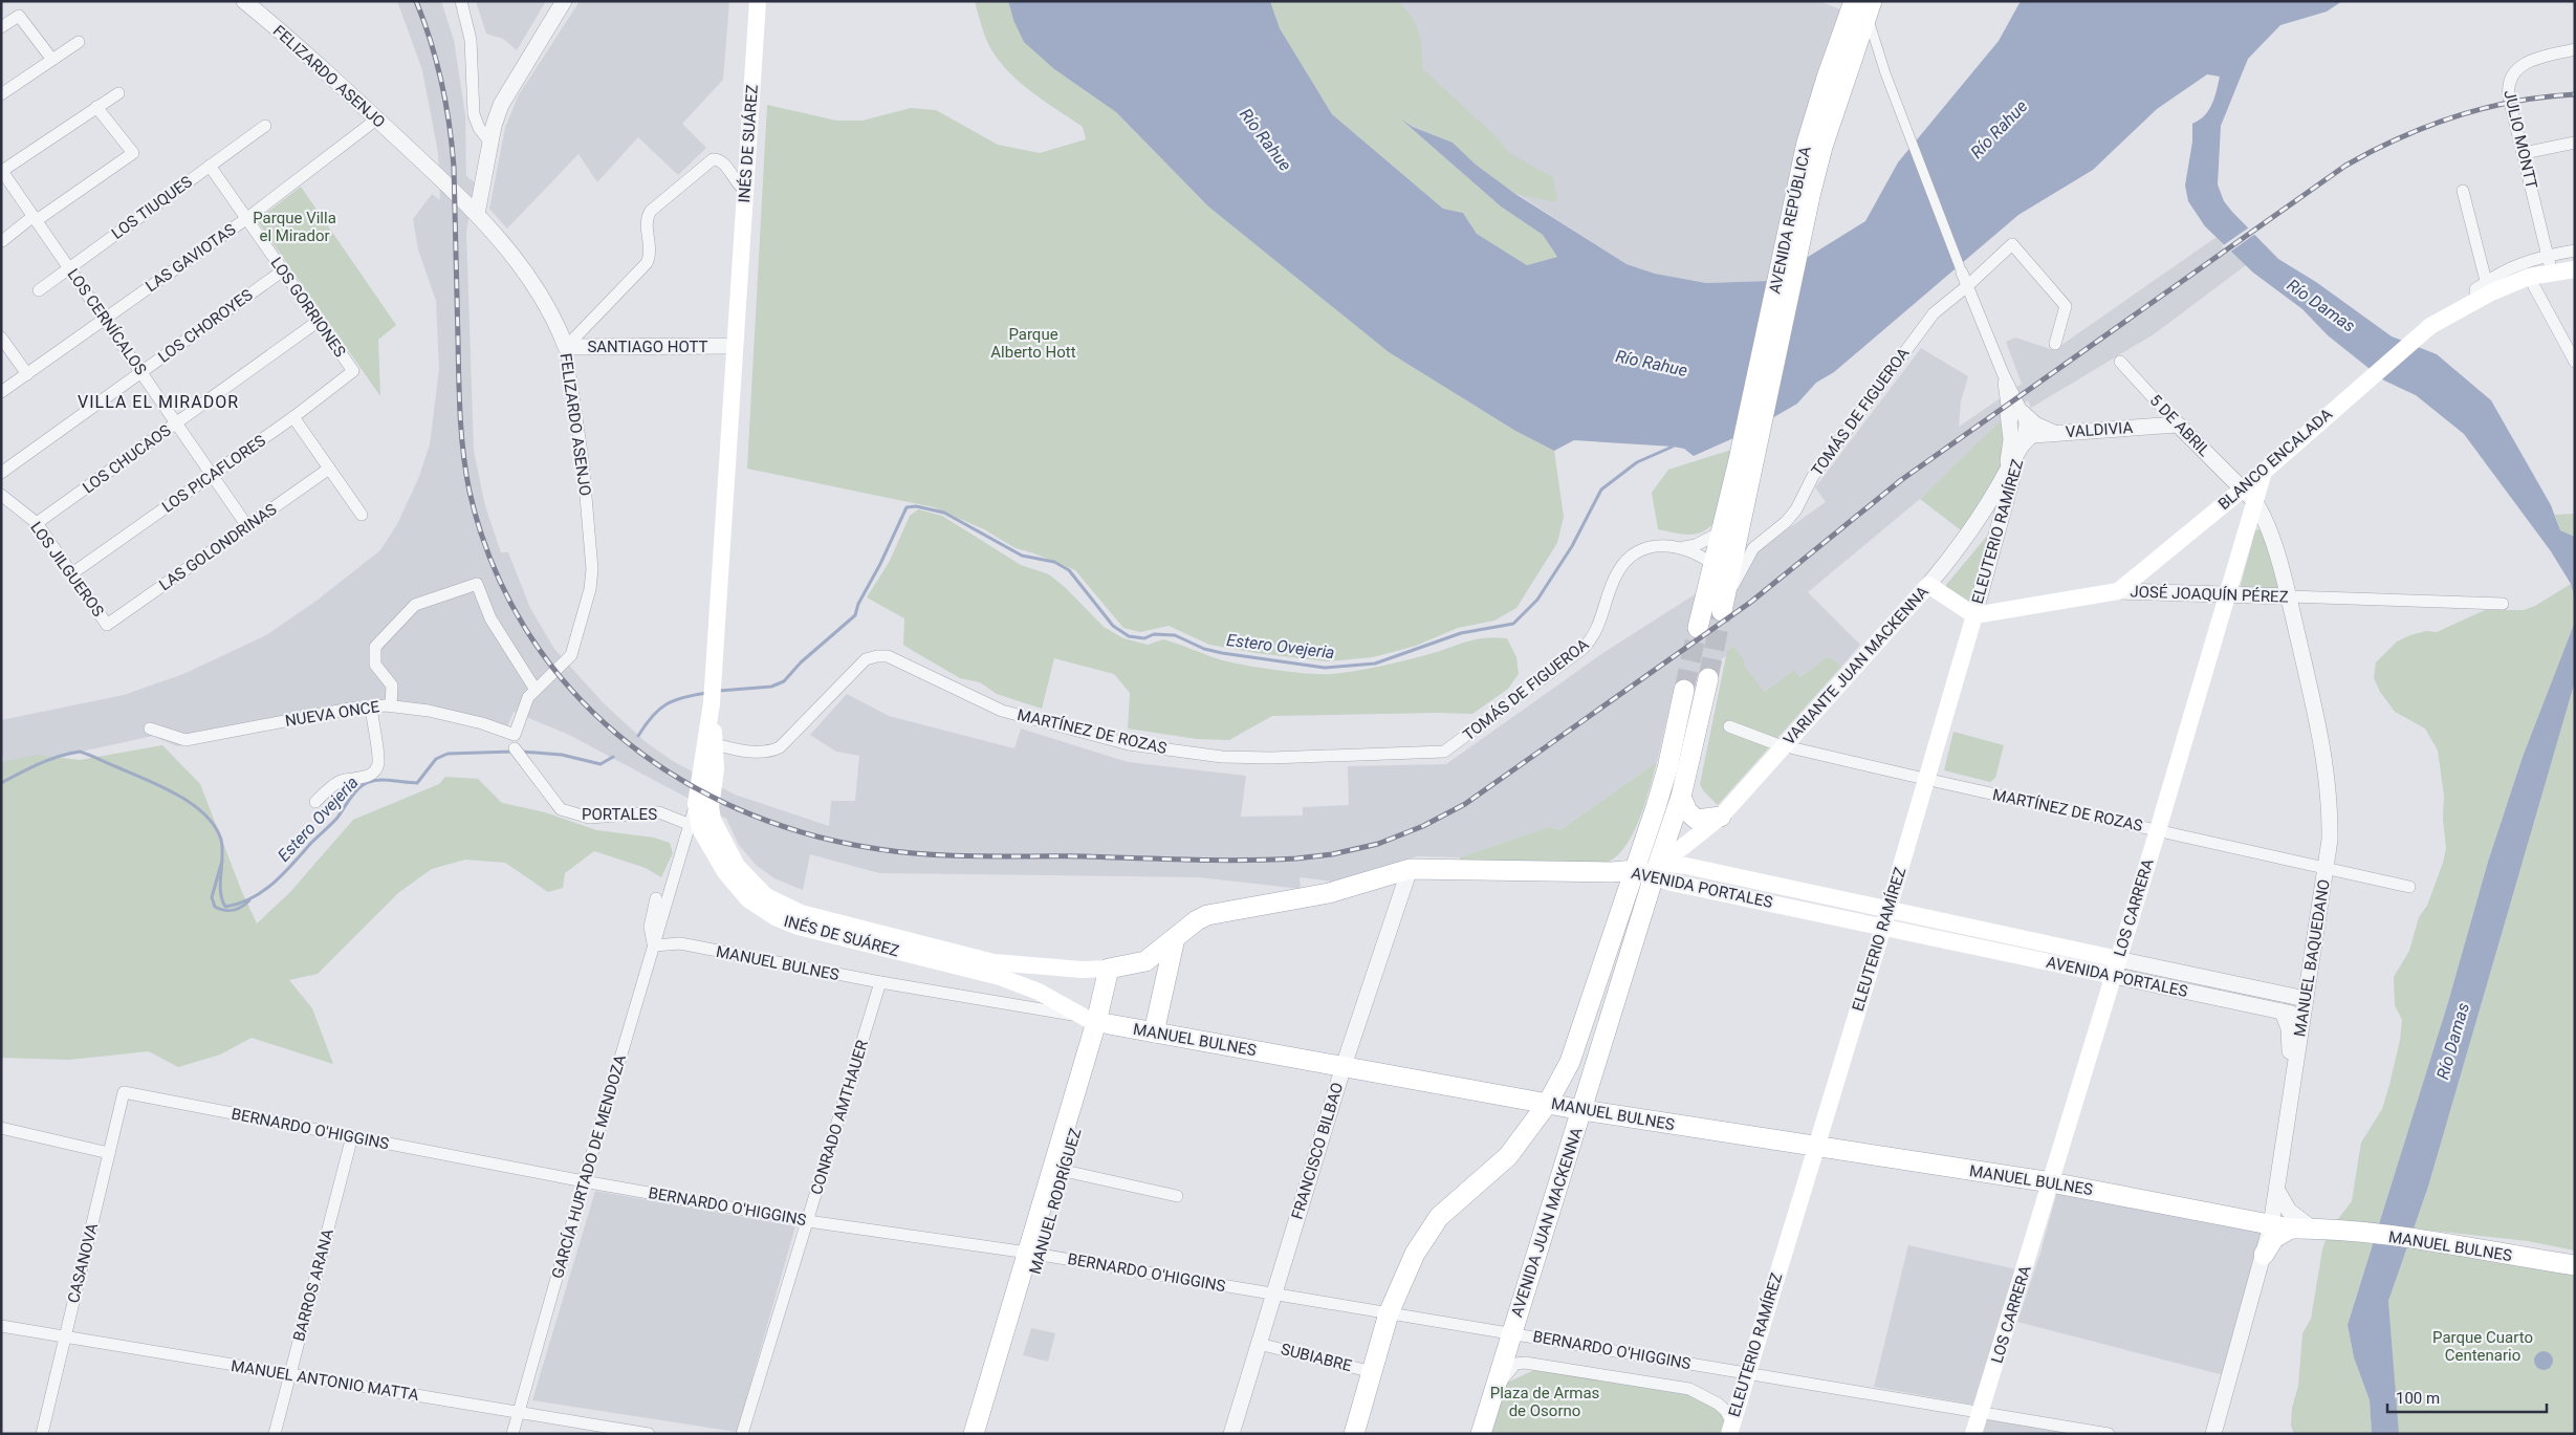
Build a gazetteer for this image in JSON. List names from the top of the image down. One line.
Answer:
{"streets":{"main road":["INÉS DE SUÁREZ","AVENIDA REPÚBLICA","BLANCO ENCALADA","ELEUTERIO RAMÍREZ","JOSÉ JOAQUÍN PÉREZ","VARIANTE JUAN MACKENNA","AVENIDA PORTALES","LOS CARRERA","MANUEL BULNES","MANUEL RODRÍGUEZ","AVENIDA JUAN MACKENNA"],"street":["FELIZARDO ASENJO","JULIO MONTT","LOS TIUQUES","LAS GAVIOTAS","LOS GORRIONES","LOS CERNÍCALOS","LOS CHOROYES","SANTIAGO HOTT","TOMÁS DE FIGUEROA","5 DE ABRIL","VALDIVIA","LOS CHUCAOS","LOS PICAFLORES","LAS GOLONDRINAS","LOS JILGUEROS","NUEVA ONCE","MARTÍNEZ DE ROZAS","PORTALES","MANUEL BAQUEDANO","CONRADO AMTHAUER","BERNARDO O'HIGGINS","FRANCISCO BILBAO","GARCÍA HURTADO DE MENDOZA","CASANOVA","BARROS ARANA","SUBIABRE","MANUEL ANTONIO MATTA"]},"crossings":[["FELIZARDO ASENJO","LAS GAVIOTAS"],["FELIZARDO ASENJO","SANTIAGO HOTT"],["FELIZARDO ASENJO","NUEVA ONCE"],["JULIO MONTT","BLANCO ENCALADA"],["INÉS DE SUÁREZ","SANTIAGO HOTT"],["INÉS DE SUÁREZ","MARTÍNEZ DE ROZAS"],["INÉS DE SUÁREZ","AVENIDA PORTALES"],["INÉS DE SUÁREZ","MANUEL BULNES"],["INÉS DE SUÁREZ","MANUEL RODRÍGUEZ"],["LOS TIUQUES","LOS GORRIONES"],["LOS TIUQUES","LOS CERNÍCALOS"],["LAS GAVIOTAS","LOS GORRIONES"],["LAS GAVIOTAS","LOS CERNÍCALOS"],["LOS GORRIONES","LOS CHOROYES"],["LOS GORRIONES","LOS CHUCAOS"],["LOS GORRIONES","LOS PICAFLORES"],["LOS CERNÍCALOS","LOS CHOROYES"],["LOS CERNÍCALOS","LOS CHUCAOS"],["LOS CERNÍCALOS","LOS PICAFLORES"],["LOS CERNÍCALOS","LAS GOLONDRINAS"],["TOMÁS DE FIGUEROA","ELEUTERIO RAMÍREZ"],["TOMÁS DE FIGUEROA","MARTÍNEZ DE ROZAS"],["5 DE ABRIL","VALDIVIA"],["5 DE ABRIL","BLANCO ENCALADA"],["5 DE ABRIL","LOS CARRERA"],["5 DE ABRIL","MANUEL BAQUEDANO"],["VALDIVIA","ELEUTERIO RAMÍREZ"],["VALDIVIA","VARIANTE JUAN MACKENNA"],["LOS CHUCAOS","LOS JILGUEROS"],["BLANCO ENCALADA","JOSÉ JOAQUÍN PÉREZ"],["BLANCO ENCALADA","LOS CARRERA"],["BLANCO ENCALADA","MANUEL BAQUEDANO"],["LOS PICAFLORES","LOS JILGUEROS"],["ELEUTERIO RAMÍREZ","JOSÉ JOAQUÍN PÉREZ"],["ELEUTERIO RAMÍREZ","VARIANTE JUAN MACKENNA"],["ELEUTERIO RAMÍREZ","MARTÍNEZ DE ROZAS"],["ELEUTERIO RAMÍREZ","AVENIDA PORTALES"],["ELEUTERIO RAMÍREZ","MANUEL BULNES"],["ELEUTERIO RAMÍREZ","BERNARDO O'HIGGINS"],["LAS GOLONDRINAS","LOS JILGUEROS"],["JOSÉ JOAQUÍN PÉREZ","LOS CARRERA"],["JOSÉ JOAQUÍN PÉREZ","MANUEL BAQUEDANO"],["VARIANTE JUAN MACKENNA","MARTÍNEZ DE ROZAS"],["VARIANTE JUAN MACKENNA","AVENIDA PORTALES"],["VARIANTE JUAN MACKENNA","AVENIDA JUAN MACKENNA"],["MARTÍNEZ DE ROZAS","LOS CARRERA"],["MARTÍNEZ DE ROZAS","MANUEL BAQUEDANO"],["AVENIDA PORTALES","LOS CARRERA"],["AVENIDA PORTALES","MANUEL BAQUEDANO"],["AVENIDA PORTALES","FRANCISCO BILBAO"],["AVENIDA PORTALES","MANUEL RODRÍGUEZ"],["AVENIDA PORTALES","AVENIDA JUAN MACKENNA"],["LOS CARRERA","MANUEL BAQUEDANO"],["LOS CARRERA","MANUEL BULNES"],["LOS CARRERA","BERNARDO O'HIGGINS"],["MANUEL BAQUEDANO","MANUEL BULNES"],["MANUEL BULNES","CONRADO AMTHAUER"],["MANUEL BULNES","FRANCISCO BILBAO"],["MANUEL BULNES","GARCÍA HURTADO DE MENDOZA"],["MANUEL BULNES","MANUEL RODRÍGUEZ"],["MANUEL BULNES","AVENIDA JUAN MACKENNA"],["CONRADO AMTHAUER","BERNARDO O'HIGGINS"],["BERNARDO O'HIGGINS","FRANCISCO BILBAO"],["BERNARDO O'HIGGINS","GARCÍA HURTADO DE MENDOZA"],["BERNARDO O'HIGGINS","MANUEL RODRÍGUEZ"],["BERNARDO O'HIGGINS","AVENIDA JUAN MACKENNA"],["BERNARDO O'HIGGINS","CASANOVA"],["BERNARDO O'HIGGINS","BARROS ARANA"],["FRANCISCO BILBAO","SUBIABRE"],["GARCÍA HURTADO DE MENDOZA","MANUEL ANTONIO MATTA"],["CASANOVA","MANUEL ANTONIO MATTA"],["BARROS ARANA","MANUEL ANTONIO MATTA"]],"districts":["VILLA EL MIRADOR"],"water":["Río Rahue","Río Damas","Estero Ovejeria"],"parks":["Parque Villa el Mirador","Parque Alberto Hott","Parque Cuarto Centenario","Plaza de Armas de Osorno"],"scale_bar":"100 m"}
